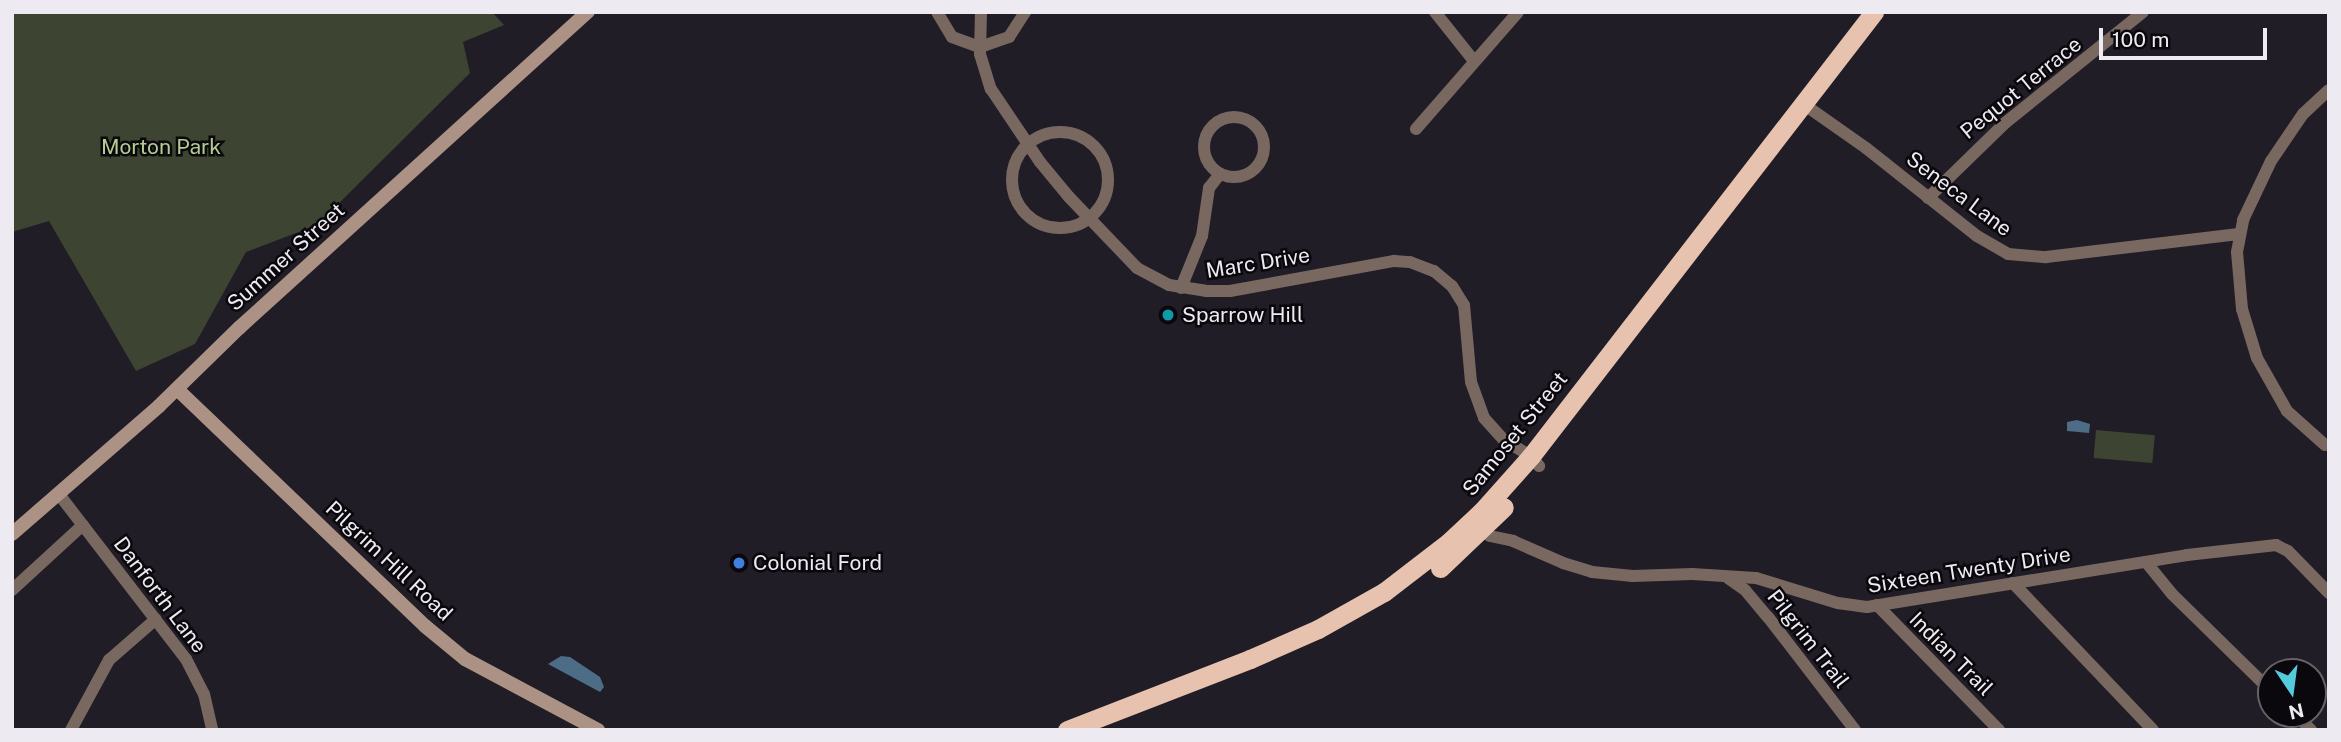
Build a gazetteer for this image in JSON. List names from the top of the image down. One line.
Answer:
{"streets":{"highway":["Samoset Street"],"main road":["Summer Street","Pilgrim Hill Road"],"street":["Pequot Terrace","Seneca Lane","Marc Drive","Sixteen Twenty Drive","Danforth Lane","Pilgrim Trail","Indian Trail"]},"crossings":[["Pequot Terrace","Seneca Lane"],["Seneca Lane","Samoset Street"],["Summer Street","Pilgrim Hill Road"],["Summer Street","Danforth Lane"],["Marc Drive","Samoset Street"],["Samoset Street","Sixteen Twenty Drive"],["Sixteen Twenty Drive","Pilgrim Trail"],["Sixteen Twenty Drive","Indian Trail"]],"parks":["Morton Park"],"places":["Sparrow Hill","Colonial Ford"],"scale_bar":"100 m","north":"bottom"}
